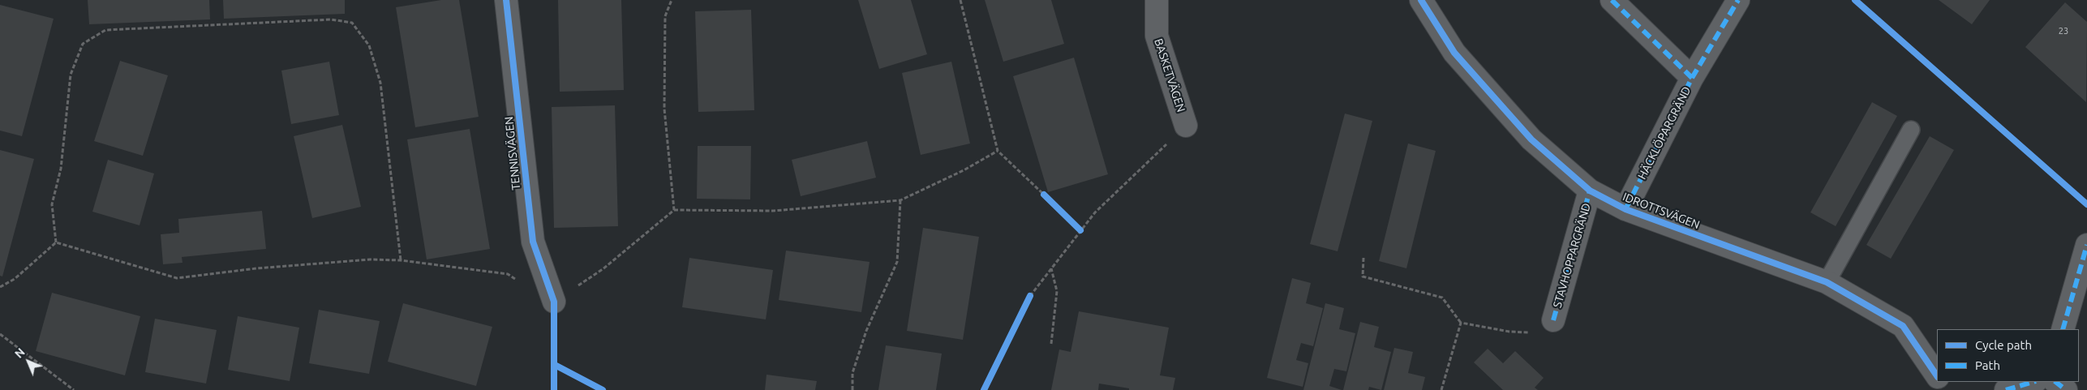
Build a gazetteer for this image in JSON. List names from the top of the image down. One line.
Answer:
{"streets":{"street":["BASKETVÄGEN","HÄCKLÖPARGRÄND","TENNISVÄGEN","IDROTTSVÄGEN","STAVHOPPARGRÄND"]},"crossings":[["HÄCKLÖPARGRÄND","IDROTTSVÄGEN"],["IDROTTSVÄGEN","STAVHOPPARGRÄND"]],"house_numbers":["23"],"legend":["Cycle path","Path"],"north":"top left"}
